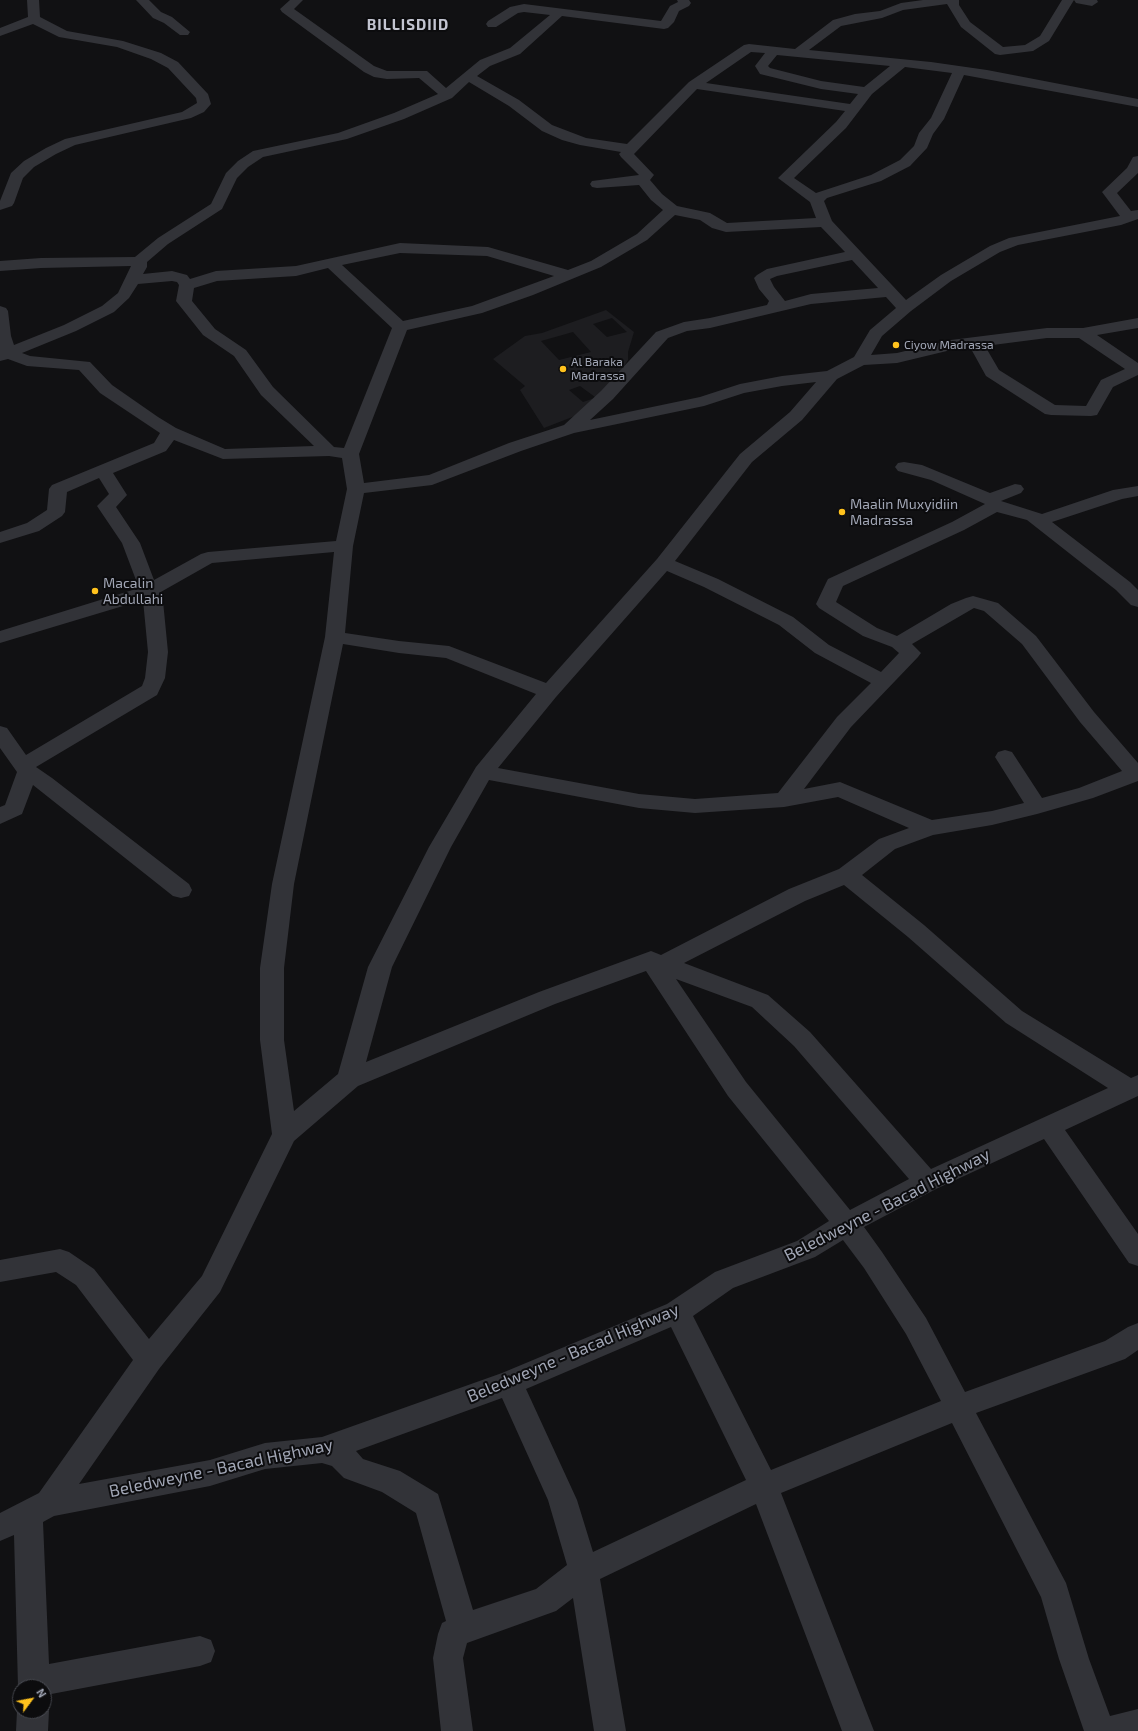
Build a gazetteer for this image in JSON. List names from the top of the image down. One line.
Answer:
{"streets":{"street":["Beledweyne - Bacad Highway"]},"districts":["BILLISDIID"],"places":["Ciyow Madrassa","Al Baraka Madrassa","Maalin Muxyidiin Madrassa","Macalin Abdullahi"],"north":"top right"}
